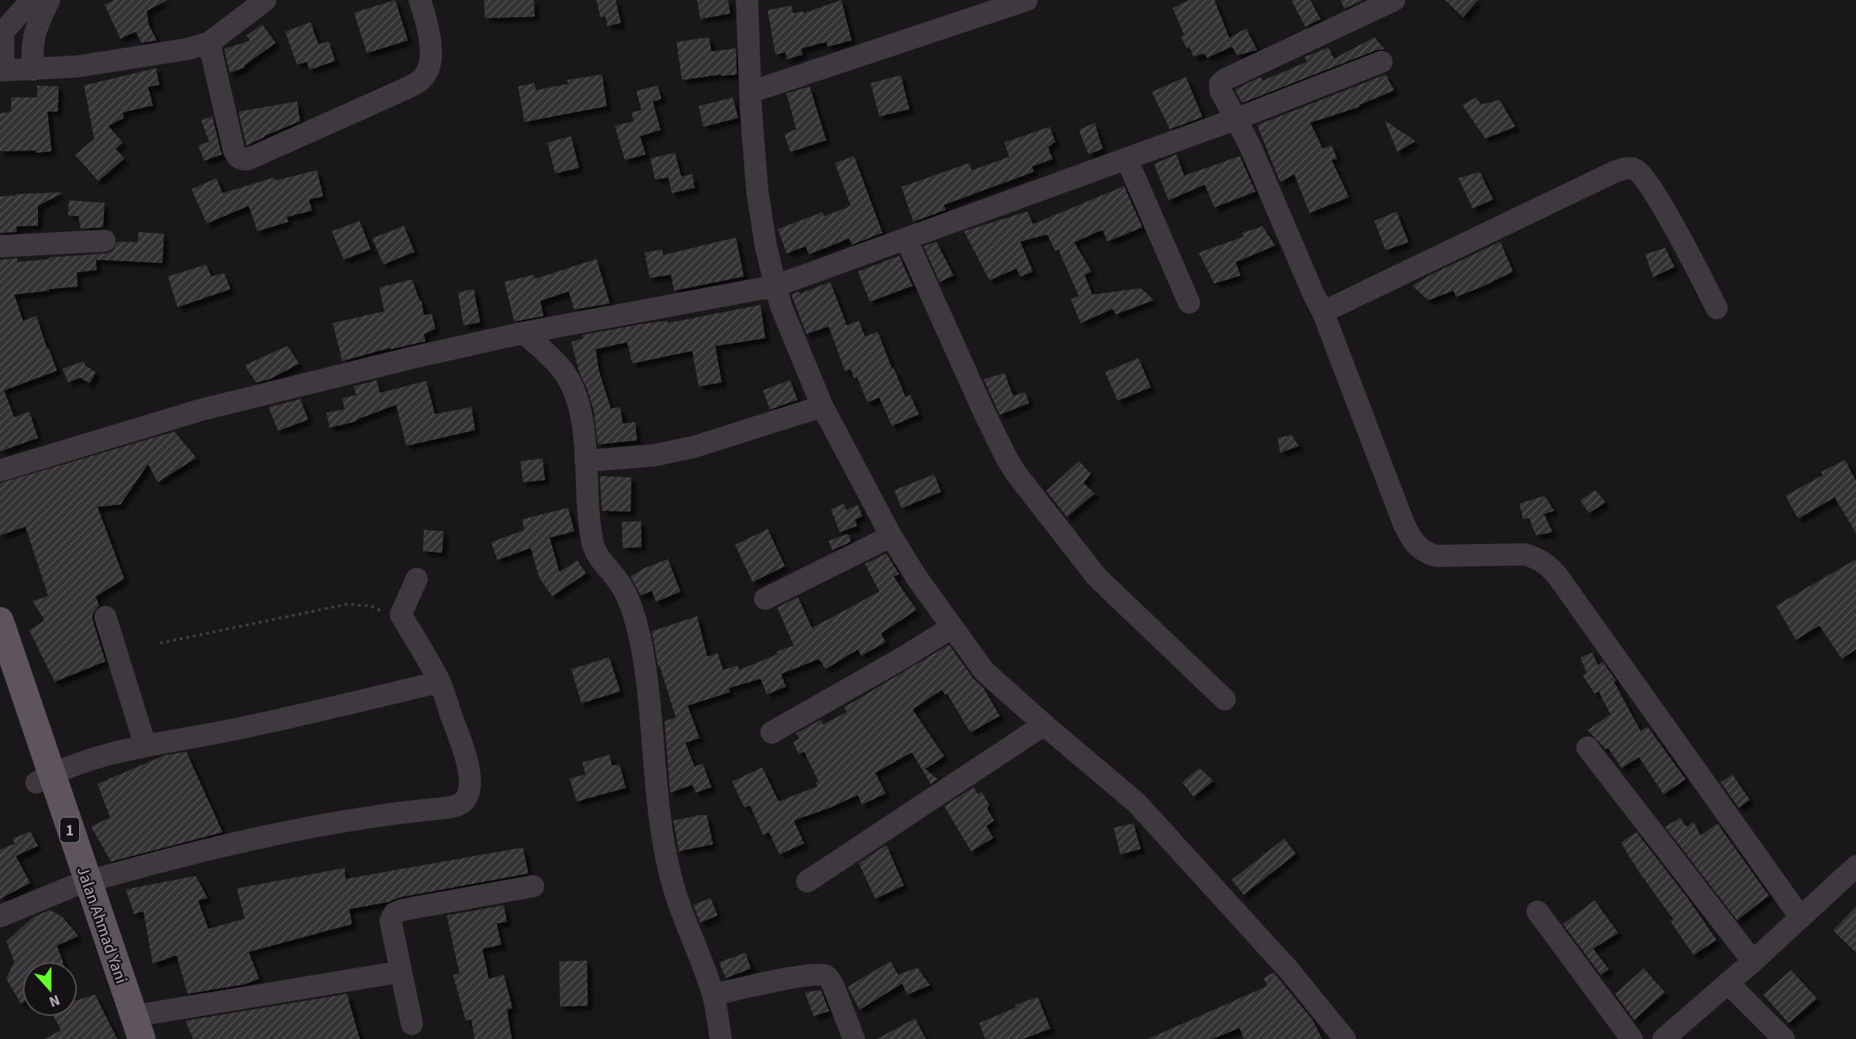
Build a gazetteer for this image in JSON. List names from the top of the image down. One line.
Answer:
{"streets":{"main road":["1","Jalan Ahmad Yani"]},"crossings":[["1","Jalan Ahmad Yani"]],"north":"bottom"}
